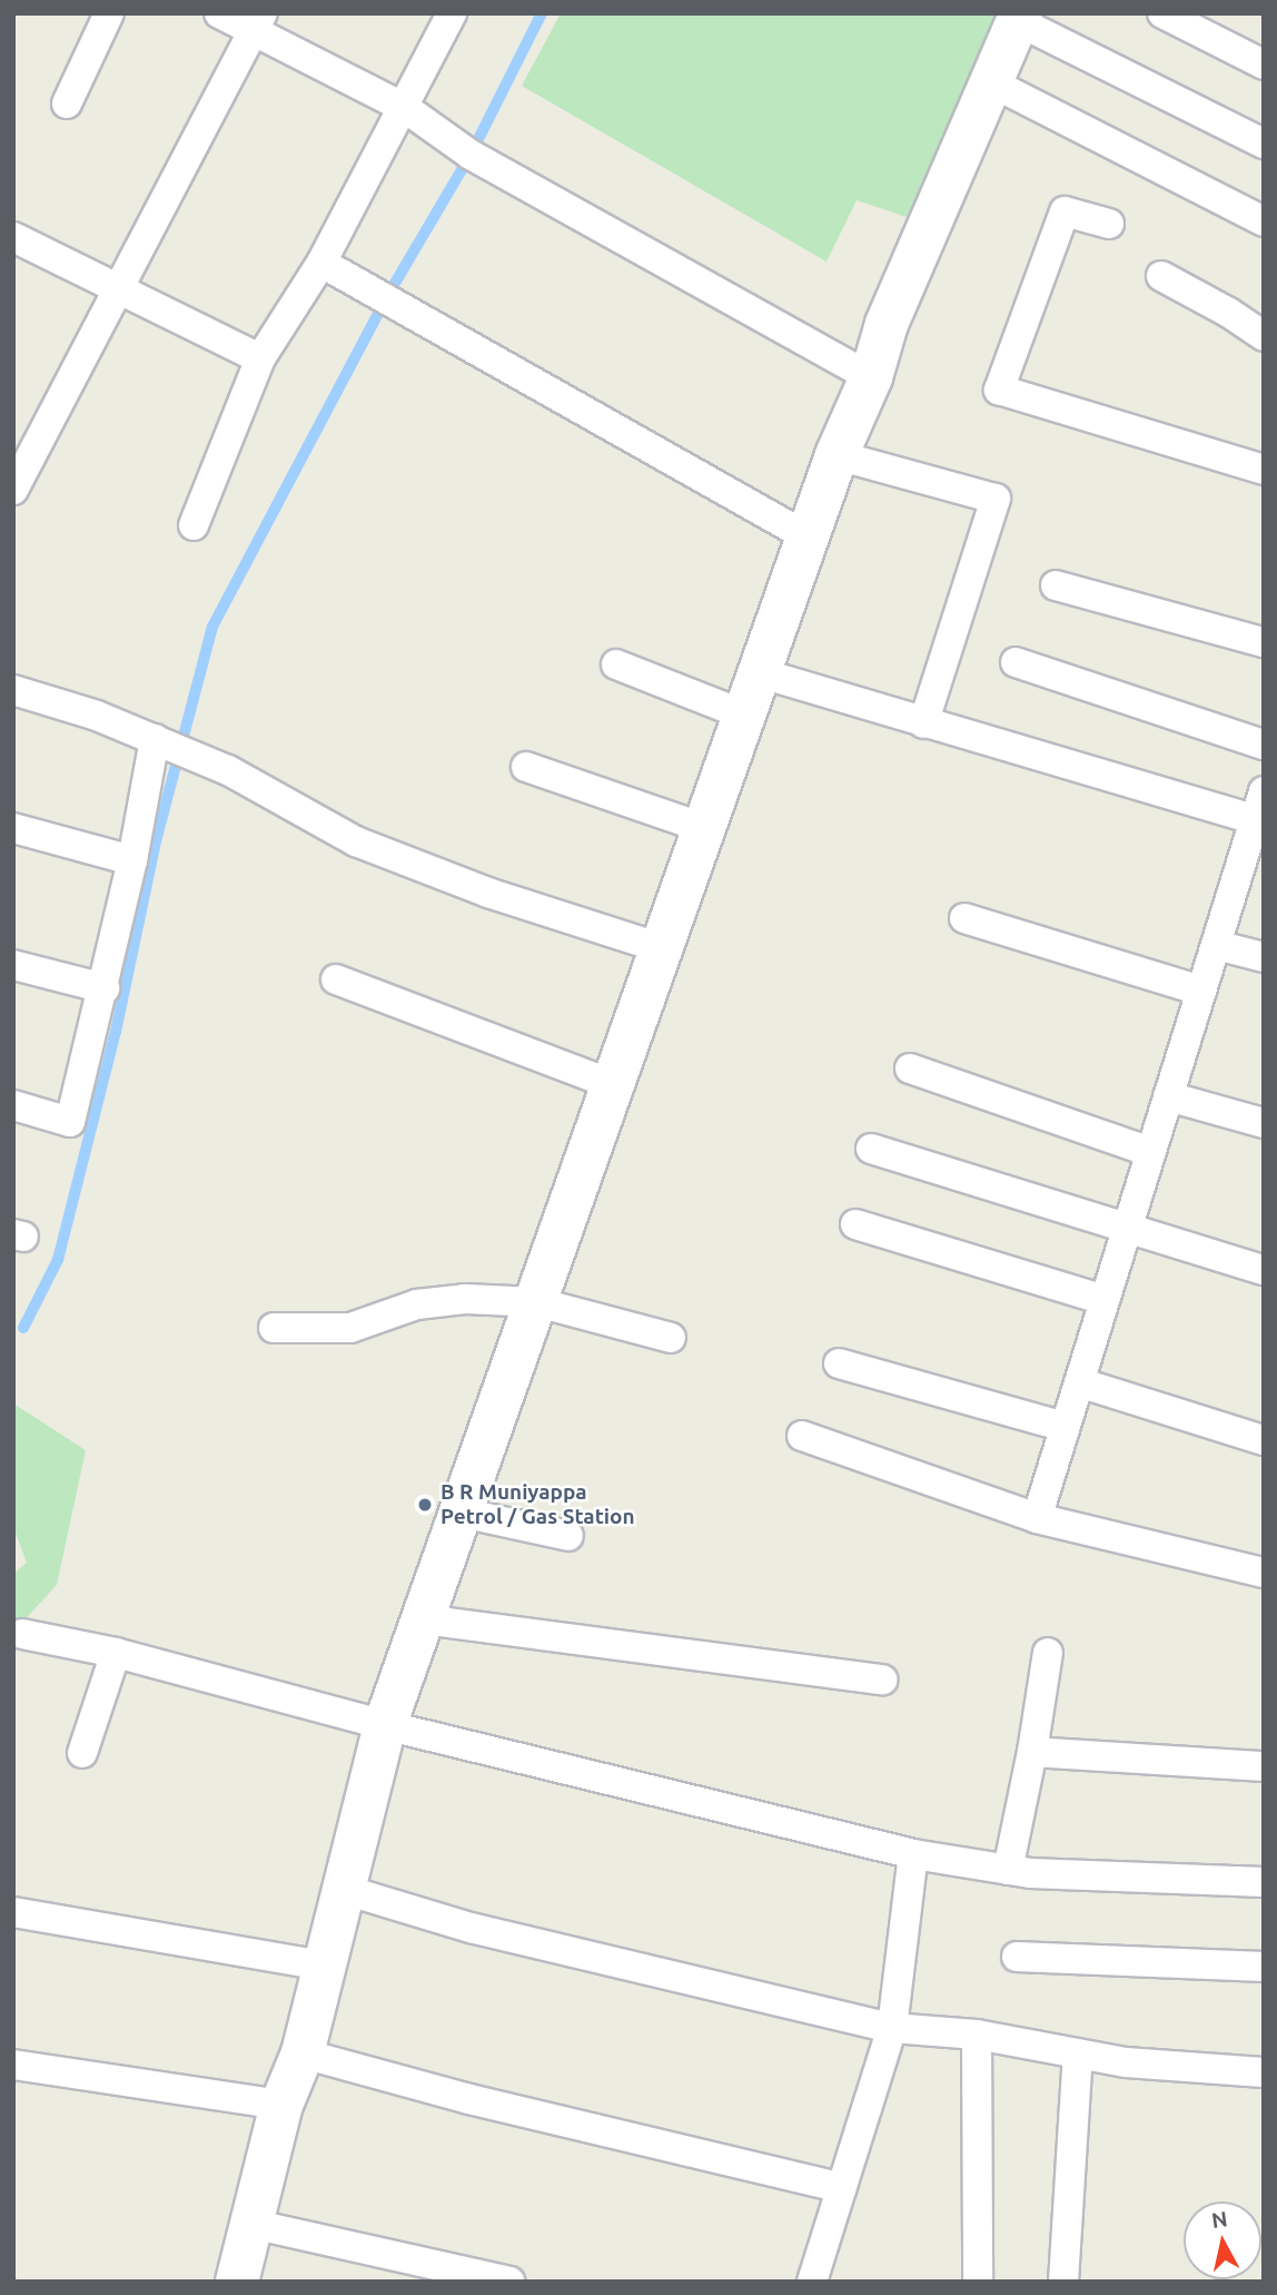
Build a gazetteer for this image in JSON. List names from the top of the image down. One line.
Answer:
{"places":["B R Muniyappa Petrol / Gas Station"],"north":"top"}
